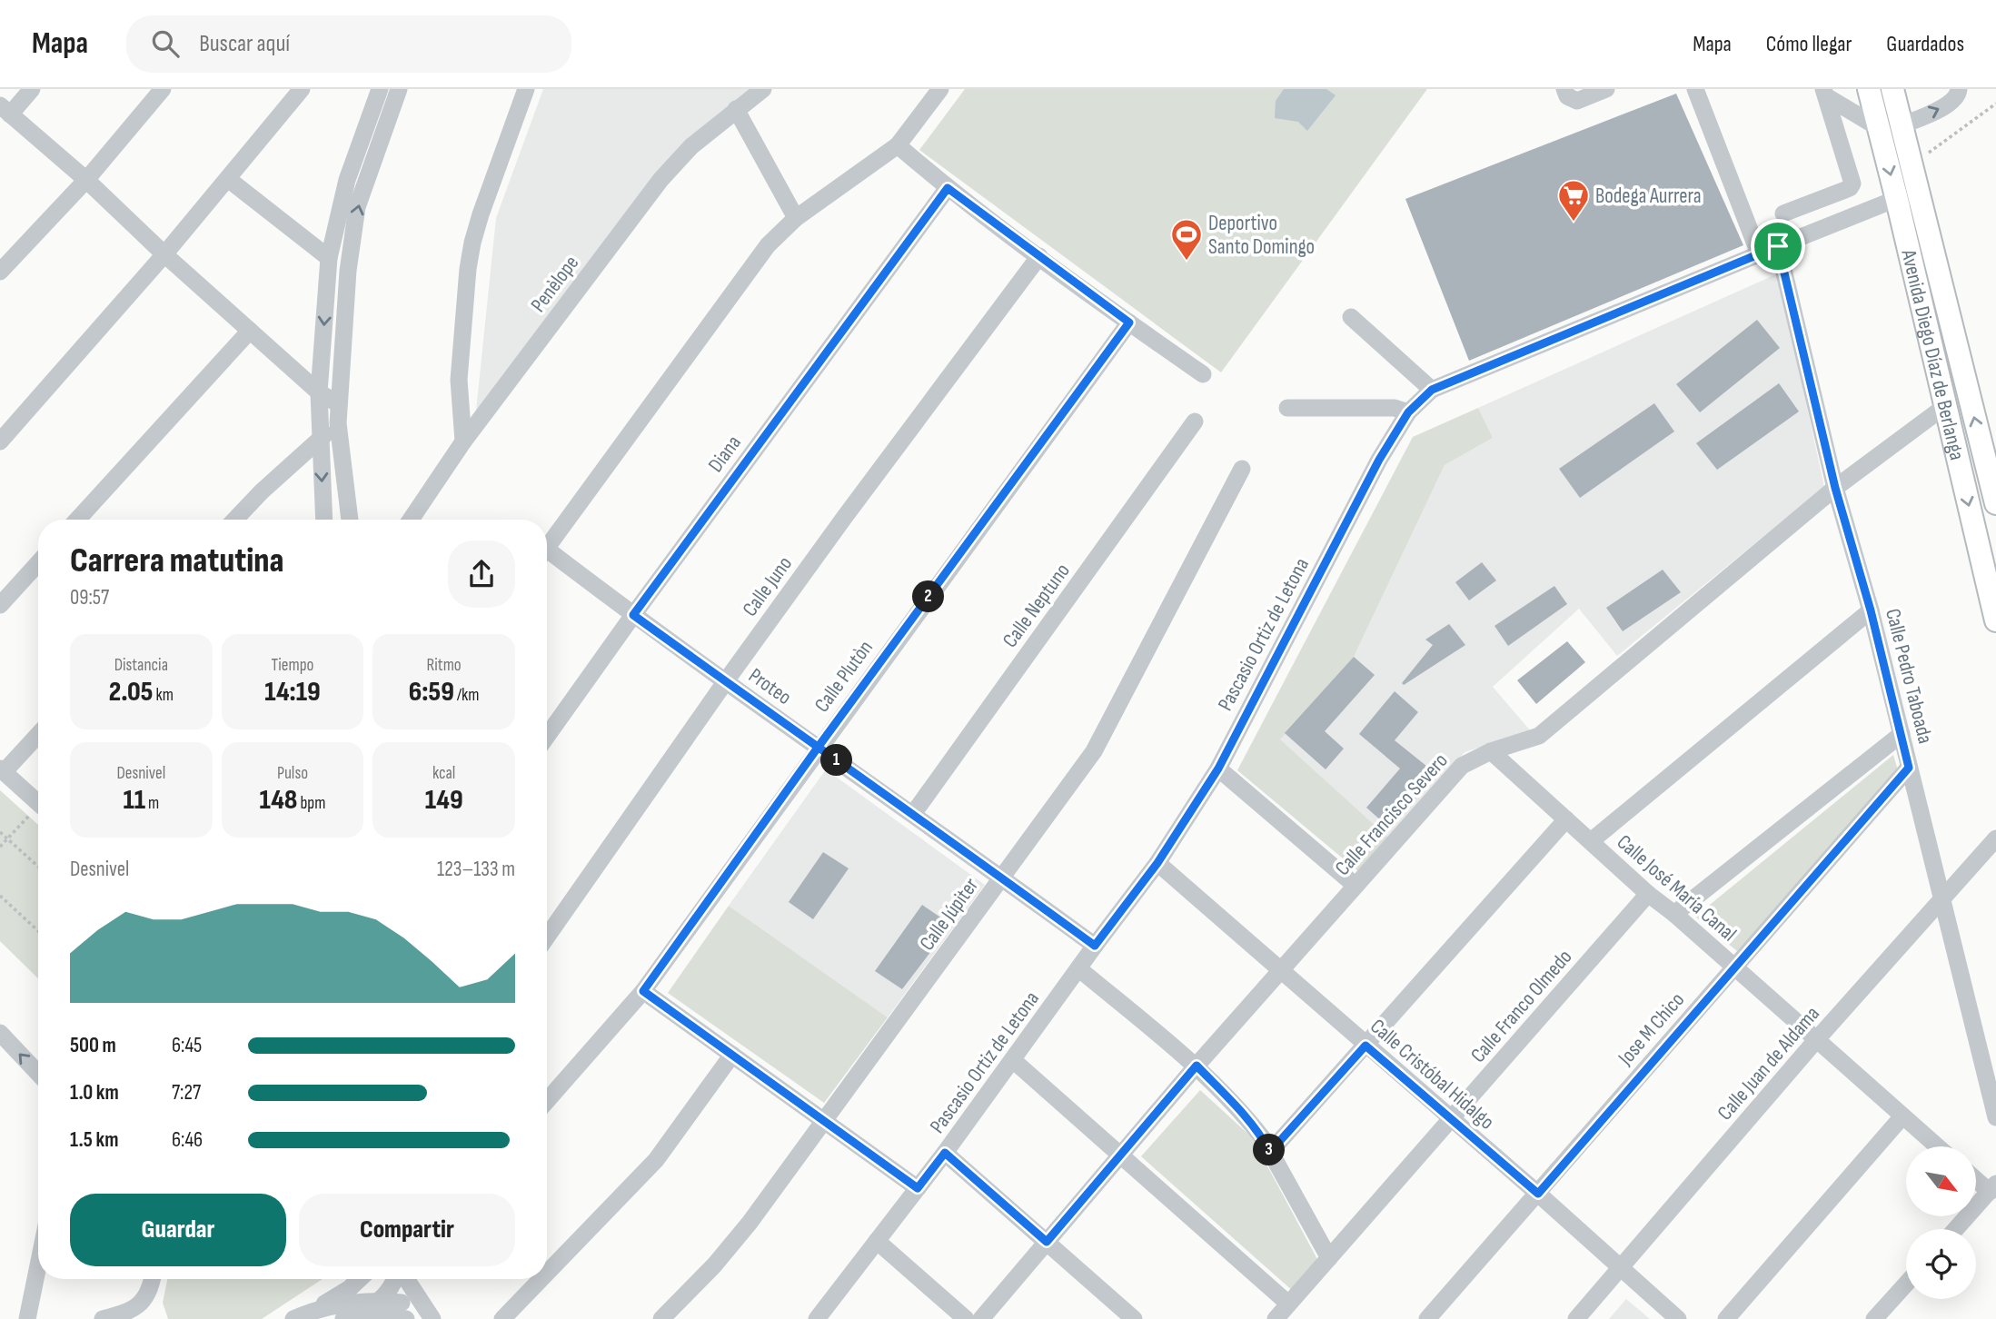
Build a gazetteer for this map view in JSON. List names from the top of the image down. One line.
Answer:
{"streets":{"main road":["Avenida Diego Díaz de Berlanga"],"street":["Penèlope","Diana","Calle Juno","Calle Neptuno","Pascasio Ortiz de Letona","Calle Plutòn","Calle Pedro Taboada","Proteo","Calle Francisco Severo","Calle José María Canal","Calle Júpiter","Calle Franco Olmedo","Jose M Chico","Calle Juan de Aldama","Calle Cristóbal Hidalgo"]},"crossings":[["Avenida Diego Díaz de Berlanga","Pascasio Ortiz de Letona"],["Avenida Diego Díaz de Berlanga","Calle Francisco Severo"],["Diana","Proteo"],["Calle Juno","Proteo"],["Calle Neptuno","Proteo"],["Pascasio Ortiz de Letona","Calle Pedro Taboada"],["Pascasio Ortiz de Letona","Proteo"],["Pascasio Ortiz de Letona","Calle Cristóbal Hidalgo"],["Calle Plutòn","Proteo"],["Calle Pedro Taboada","Calle Francisco Severo"],["Calle Pedro Taboada","Jose M Chico"],["Calle Pedro Taboada","Calle Juan de Aldama"],["Proteo","Calle Júpiter"],["Calle Francisco Severo","Calle José María Canal"],["Calle Francisco Severo","Calle Cristóbal Hidalgo"],["Calle José María Canal","Calle Franco Olmedo"],["Calle José María Canal","Jose M Chico"],["Calle José María Canal","Calle Juan de Aldama"],["Calle Franco Olmedo","Calle Cristóbal Hidalgo"],["Jose M Chico","Calle Cristóbal Hidalgo"],["Calle Juan de Aldama","Calle Cristóbal Hidalgo"]],"places":{"supermarket":["Bodega Aurrera"],"sports":["Deportivo Santo Domingo"]},"north":"bottom right","page":{"header":"Mapa","search":"Buscar aquí","nav":["Mapa","Cómo llegar","Guardados"],"heading":["Carrera matutina","09:57"],"pins":["2","1","3"],"stats":[["Distancia","2.05 km"],["Tiempo","14:19"],["Ritmo","6:59 /km"],["Desnivel","11 m"],["Pulso","148 bpm"],["kcal","149"]],"chart":["Desnivel","123–133 m"],"list":[{"name":"500 m","note":"6:45"},{"name":"1.0 km","note":"7:27"},{"name":"1.5 km","note":"6:46"}],"buttons":["Guardar","Compartir"]}}
